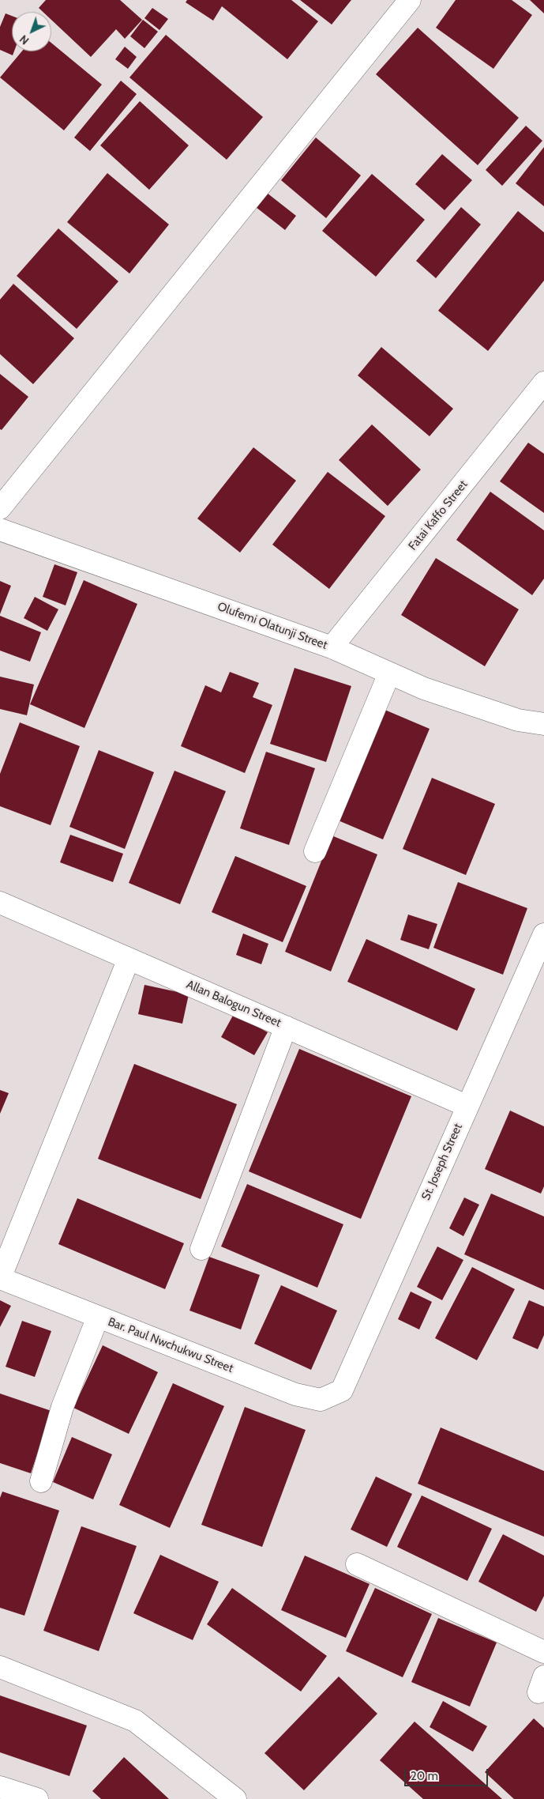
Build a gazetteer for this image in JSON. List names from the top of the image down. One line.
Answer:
{"streets":{"street":["Fatai Kaffo Street","Olufemi Olatunji Street","Allan Balogun Street","St. Joseph Street","Bar. Paul Nwchukwu Street"]},"crossings":[["Fatai Kaffo Street","Olufemi Olatunji Street"],["Allan Balogun Street","St. Joseph Street"],["St. Joseph Street","Bar. Paul Nwchukwu Street"]],"scale_bar":"20 m","north":"bottom left"}
